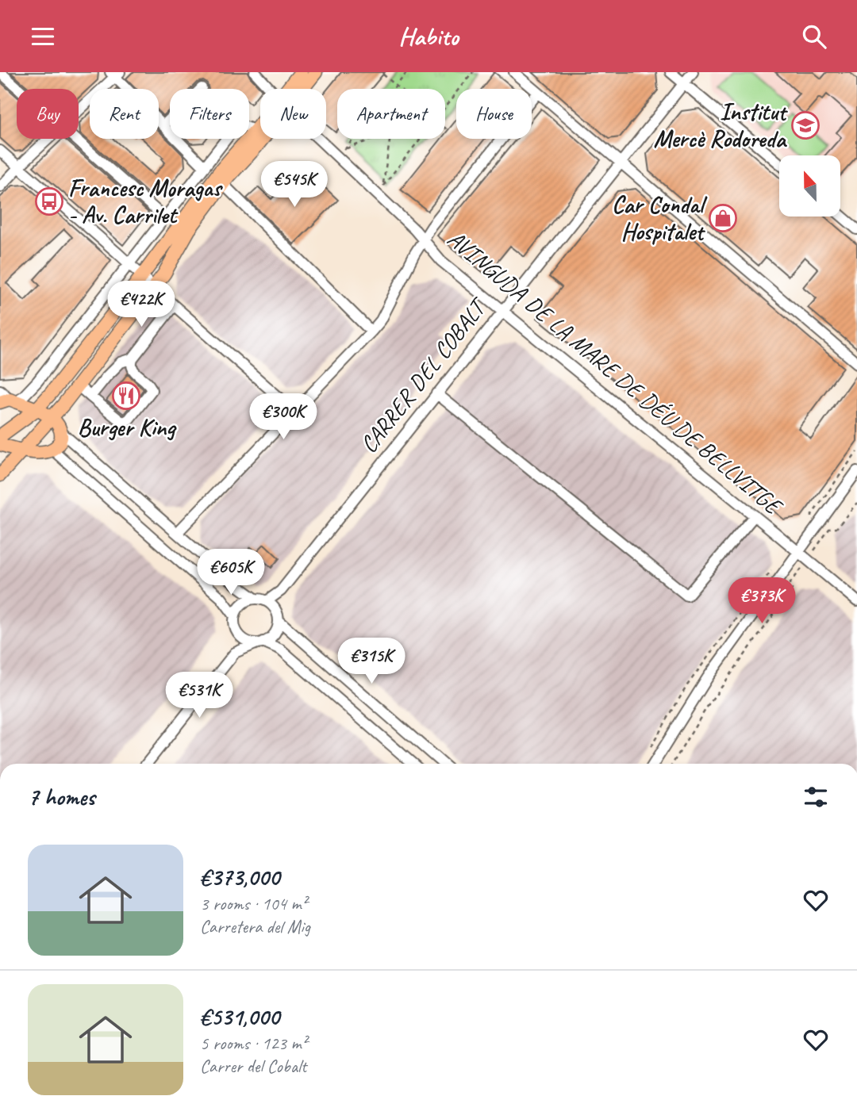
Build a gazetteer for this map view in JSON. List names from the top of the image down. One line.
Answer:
{"streets":{"street":["AVINGUDA DE LA MARE DE DÉU DE BELLVITGE","CARRER DEL COBALT"]},"crossings":[["AVINGUDA DE LA MARE DE DÉU DE BELLVITGE","CARRER DEL COBALT"]],"places":{"school or university":["Institut Mercè Rodoreda"],"bus stop":["Francesc Moragas - Av. Carrilet"],"shop":["Car Condal Hospitalet"],"restaurant":["Burger King"]},"north":"top","page":{"header":"Habito","chip":["Buy","Rent","Filters","New","Apartment","House"],"price":["€545K","€422K","€300K","€605K","€373K","€315K","€531K"],"heading":"7 homes","list":[{"name":"€373,000","note":"3 rooms · 104 m² · Carretera del Mig"},{"name":"€531,000","note":"5 rooms · 123 m² · Carrer del Cobalt"}]}}
